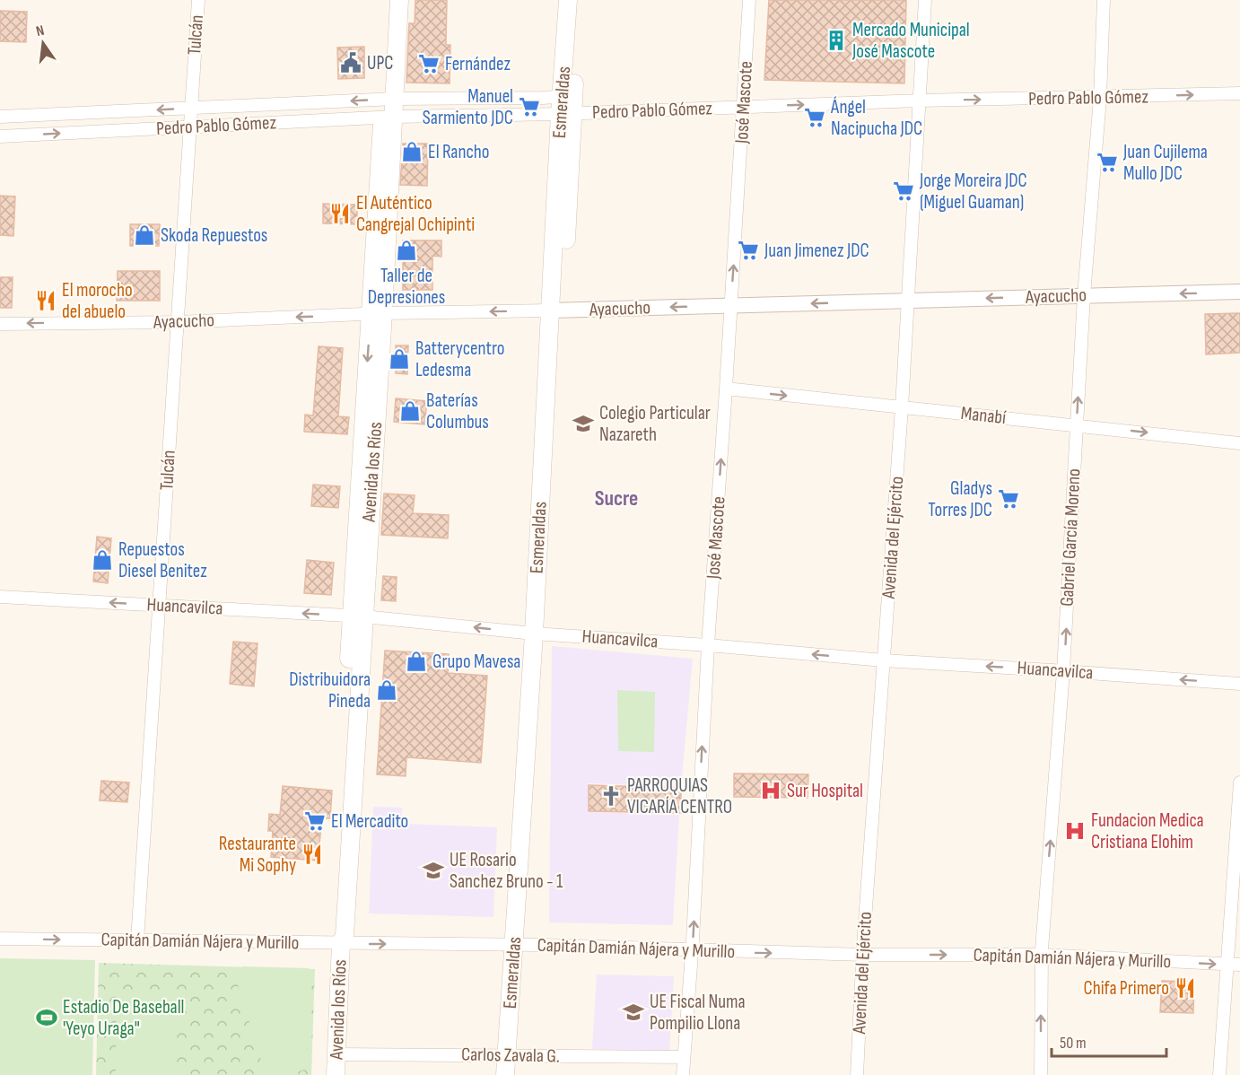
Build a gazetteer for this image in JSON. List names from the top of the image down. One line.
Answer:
{"streets":{"main road":["Esmeraldas","Avenida los Ríos"],"street":["Tulcán","Pedro Pablo Gómez","José Mascote","Ayacucho","Manabí","Avenida del Ejército","Gabriel García Moreno","Huancavilca","Capitán Damián Nájera y Murillo","Carlos Zavala G."]},"crossings":[["Tulcán","Pedro Pablo Gómez"],["Tulcán","Ayacucho"],["Tulcán","Huancavilca"],["Tulcán","Capitán Damián Nájera y Murillo"],["Pedro Pablo Gómez","Esmeraldas"],["Pedro Pablo Gómez","José Mascote"],["Pedro Pablo Gómez","Avenida los Ríos"],["Pedro Pablo Gómez","Avenida del Ejército"],["Pedro Pablo Gómez","Gabriel García Moreno"],["Esmeraldas","Ayacucho"],["Esmeraldas","Huancavilca"],["Esmeraldas","Capitán Damián Nájera y Murillo"],["Esmeraldas","Carlos Zavala G."],["José Mascote","Ayacucho"],["José Mascote","Manabí"],["José Mascote","Huancavilca"],["José Mascote","Capitán Damián Nájera y Murillo"],["José Mascote","Carlos Zavala G."],["Ayacucho","Avenida los Ríos"],["Ayacucho","Avenida del Ejército"],["Ayacucho","Gabriel García Moreno"],["Manabí","Avenida del Ejército"],["Manabí","Gabriel García Moreno"],["Avenida los Ríos","Huancavilca"],["Avenida los Ríos","Capitán Damián Nájera y Murillo"],["Avenida los Ríos","Carlos Zavala G."],["Avenida del Ejército","Huancavilca"],["Avenida del Ejército","Capitán Damián Nájera y Murillo"],["Gabriel García Moreno","Huancavilca"],["Gabriel García Moreno","Capitán Damián Nájera y Murillo"]],"one_way":["José Mascote","Ayacucho","Manabí","Gabriel García Moreno","Huancavilca","Capitán Damián Nájera y Murillo"],"districts":["Sucre"],"places":{"building":["Mercado Municipal José Mascote"],"public building":["UPC"],"supermarket":["Fernández","Manuel Sarmiento JDC","Ángel Nacipucha JDC","Juan Cujilema Mullo JDC","Jorge Moreira JDC (Miguel Guaman)","Juan Jimenez JDC","Gladys Torres JDC","El Mercadito"],"shop":["El Rancho","Skoda Repuestos","Taller de Depresiones","Batterycentro Ledesma","Baterías Columbus","Repuestos Diesel Benitez","Grupo Mavesa","Distribuidora Pineda"],"restaurant":["El Auténtico Cangrejal Ochipinti","El morocho del abuelo","Restaurante Mi Sophy","Chifa Primero"],"school or university":["Colegio Particular Nazareth","UE Rosario Sanchez Bruno - 1","UE Fiscal Numa Pompilio Llona"],"hospital":["Sur Hospital","Fundacion Medica Cristiana Elohim"],"church":["PARROQUIAS VICARÍA CENTRO"],"sports":["Estadio De Baseball 'Yeyo Uraga\""]},"scale_bar":"50 m","north":"top"}
